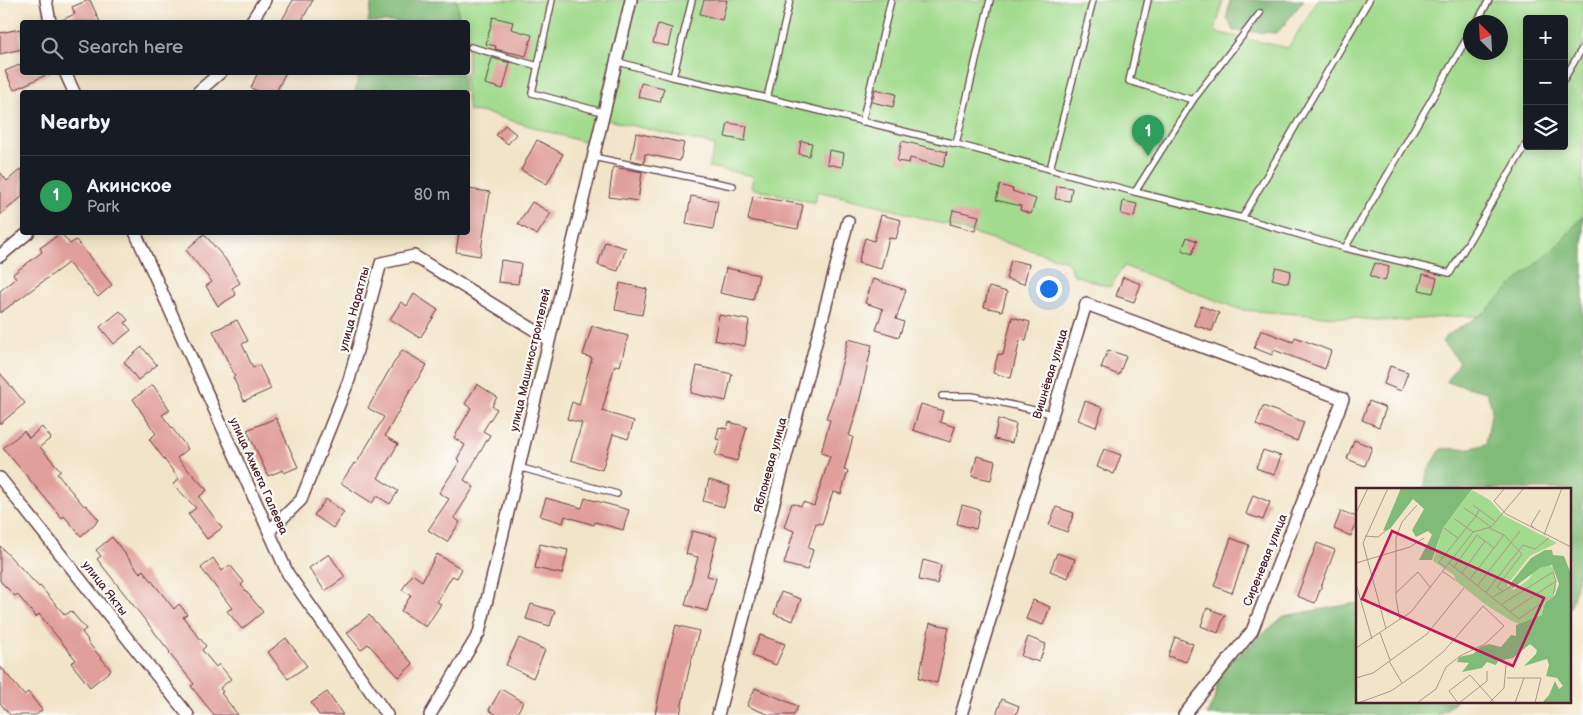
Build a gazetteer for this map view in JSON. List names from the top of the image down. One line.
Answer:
{"streets":{"street":["улица Наратлы","улица Машиностроителей","Вишнёвая улица","Яблоневая улица","улица Ахмета Галеева","Сиреневая улица","улица Якты"]},"crossings":[["улица Наратлы","улица Машиностроителей"],["улица Наратлы","улица Ахмета Галеева"],["Вишнёвая улица","Сиреневая улица"]],"north":"top left","page":{"map_buttons":["+","−"],"search":"Search here","heading":"Nearby","pins":"1","list":[{"mark":"1","name":"Акинское","note":"Park","value":"80 m"}]}}
